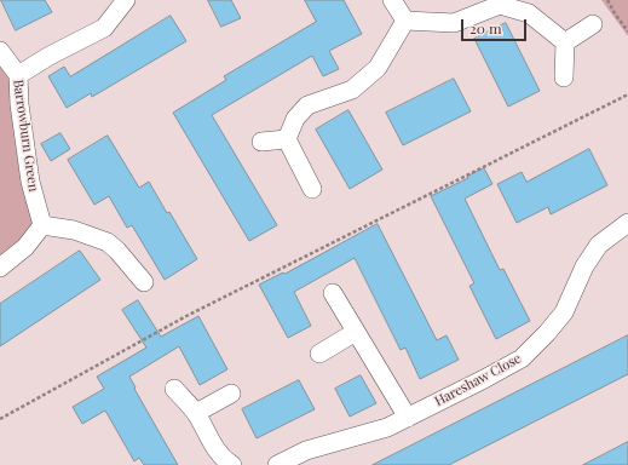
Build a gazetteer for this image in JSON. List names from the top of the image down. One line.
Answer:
{"streets":{"street":["Barrowburn Green","Hareshaw Close"]},"scale_bar":"20 m"}
